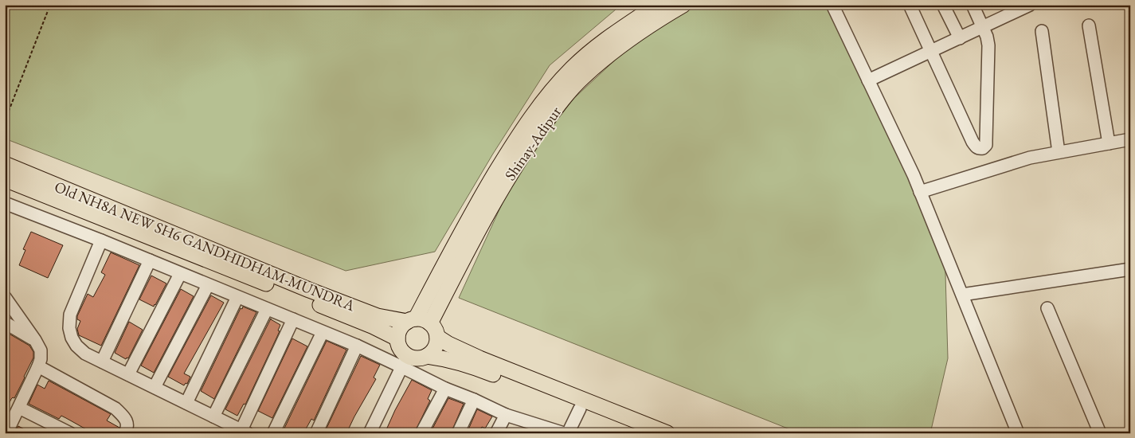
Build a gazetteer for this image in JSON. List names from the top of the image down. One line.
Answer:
{"streets":{"main road":["Shinay-Adipur","Old NH8A NEW SH6 GANDHIDHAM-MUNDRA"]},"crossings":[["Shinay-Adipur","Old NH8A NEW SH6 GANDHIDHAM-MUNDRA"]]}
